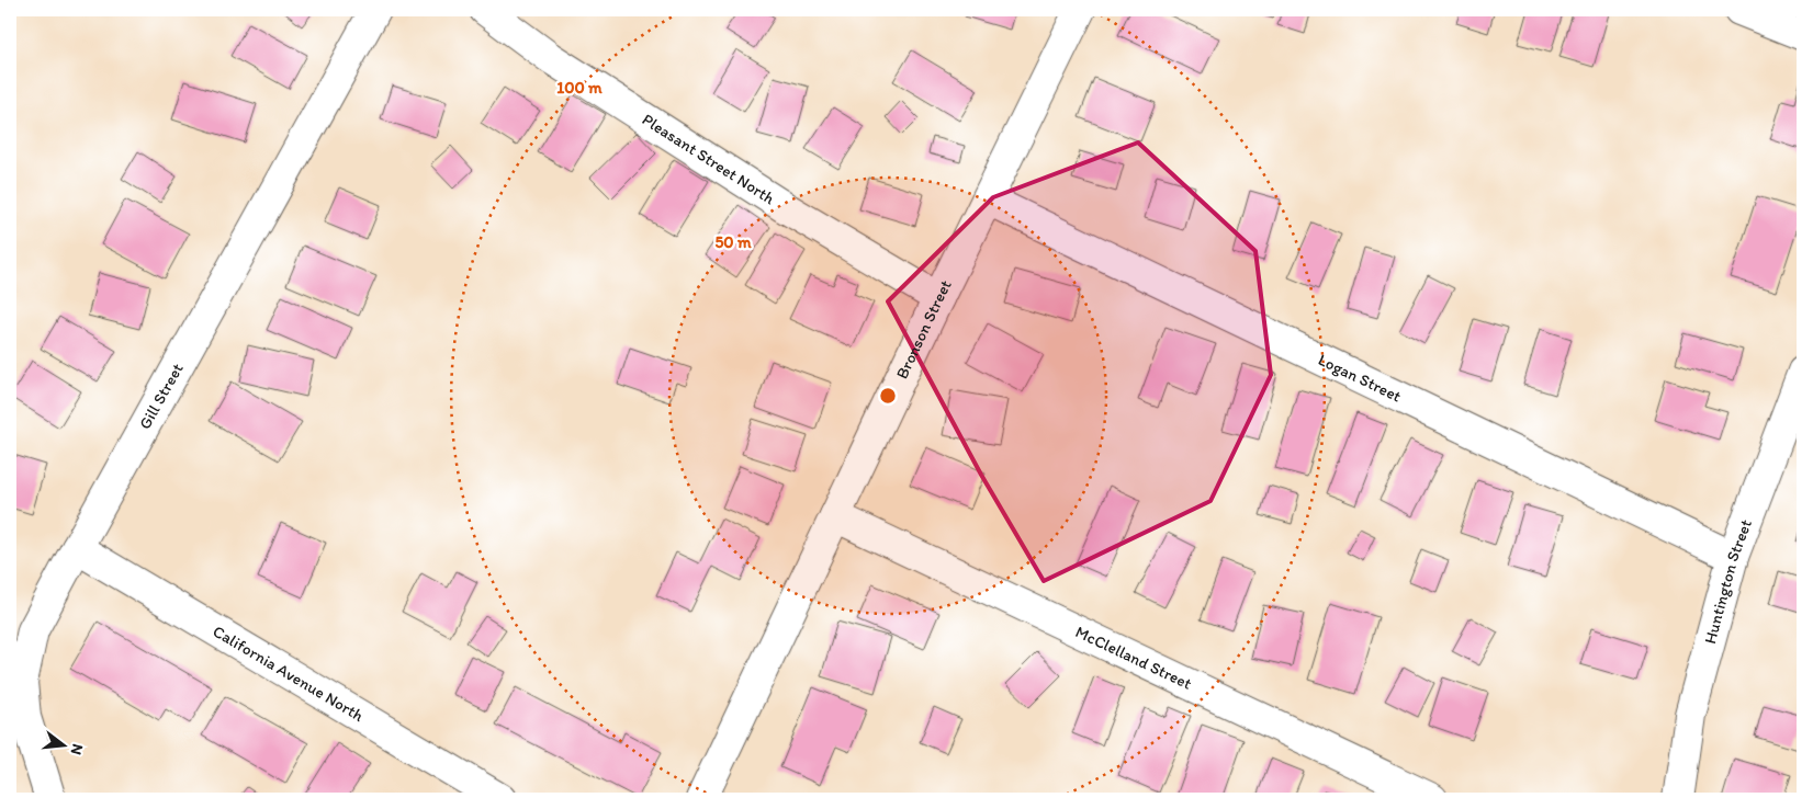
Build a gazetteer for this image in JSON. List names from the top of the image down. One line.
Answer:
{"streets":{"street":["Pleasant Street North","Bronson Street","Logan Street","Gill Street","Huntington Street","McClelland Street","California Avenue North"]},"crossings":[["Pleasant Street North","Bronson Street"],["Bronson Street","Logan Street"],["Bronson Street","McClelland Street"],["Logan Street","Huntington Street"],["Gill Street","California Avenue North"]],"north":"right","rings":["100 m","50 m"]}
